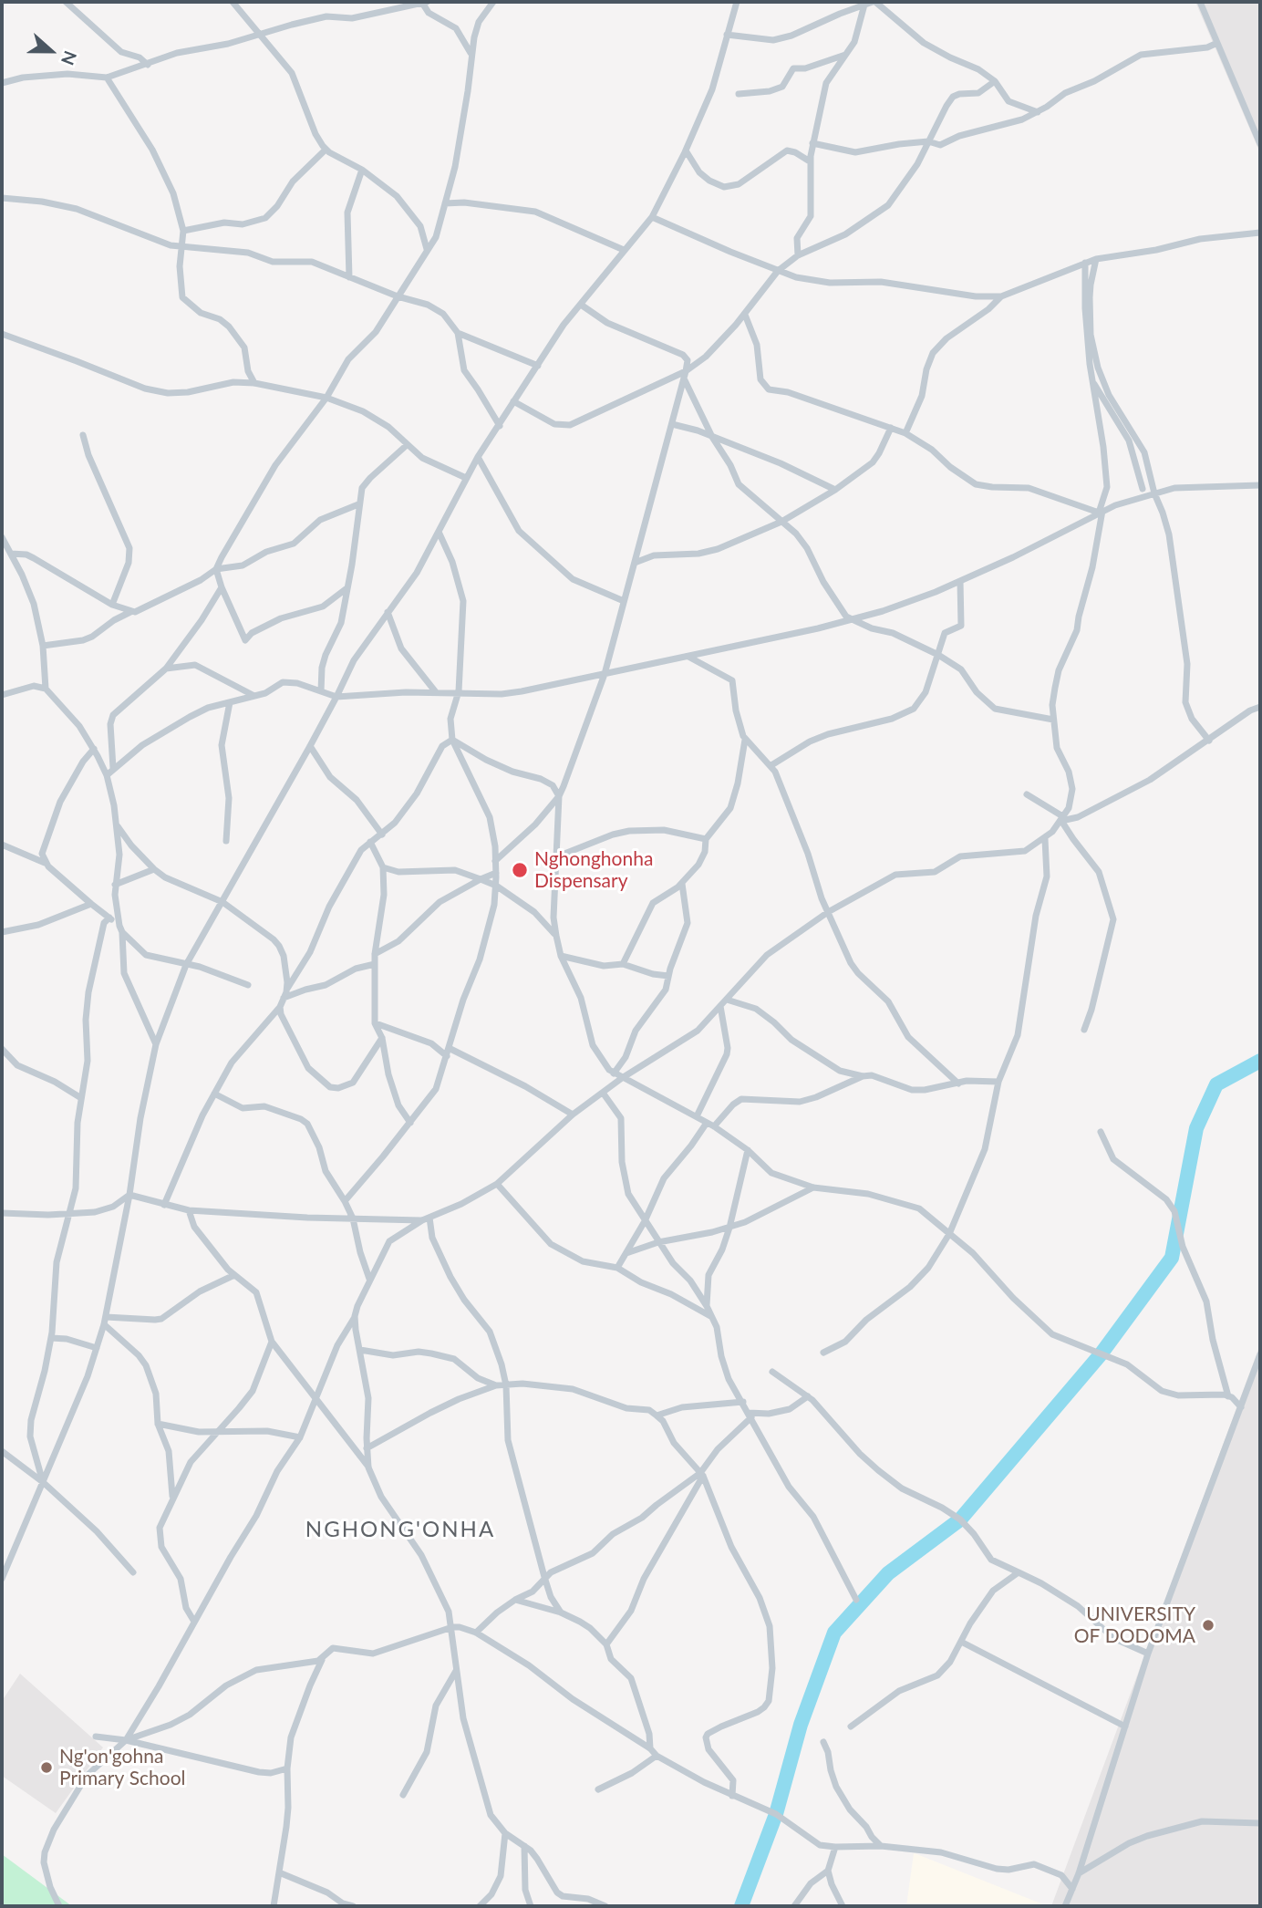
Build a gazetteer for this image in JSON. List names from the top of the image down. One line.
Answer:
{"districts":["NGHONG'ONHA"],"places":["Nghonghonha Dispensary","UNIVERSITY OF DODOMA","Ng'on'gohna Primary School"],"north":"right"}
